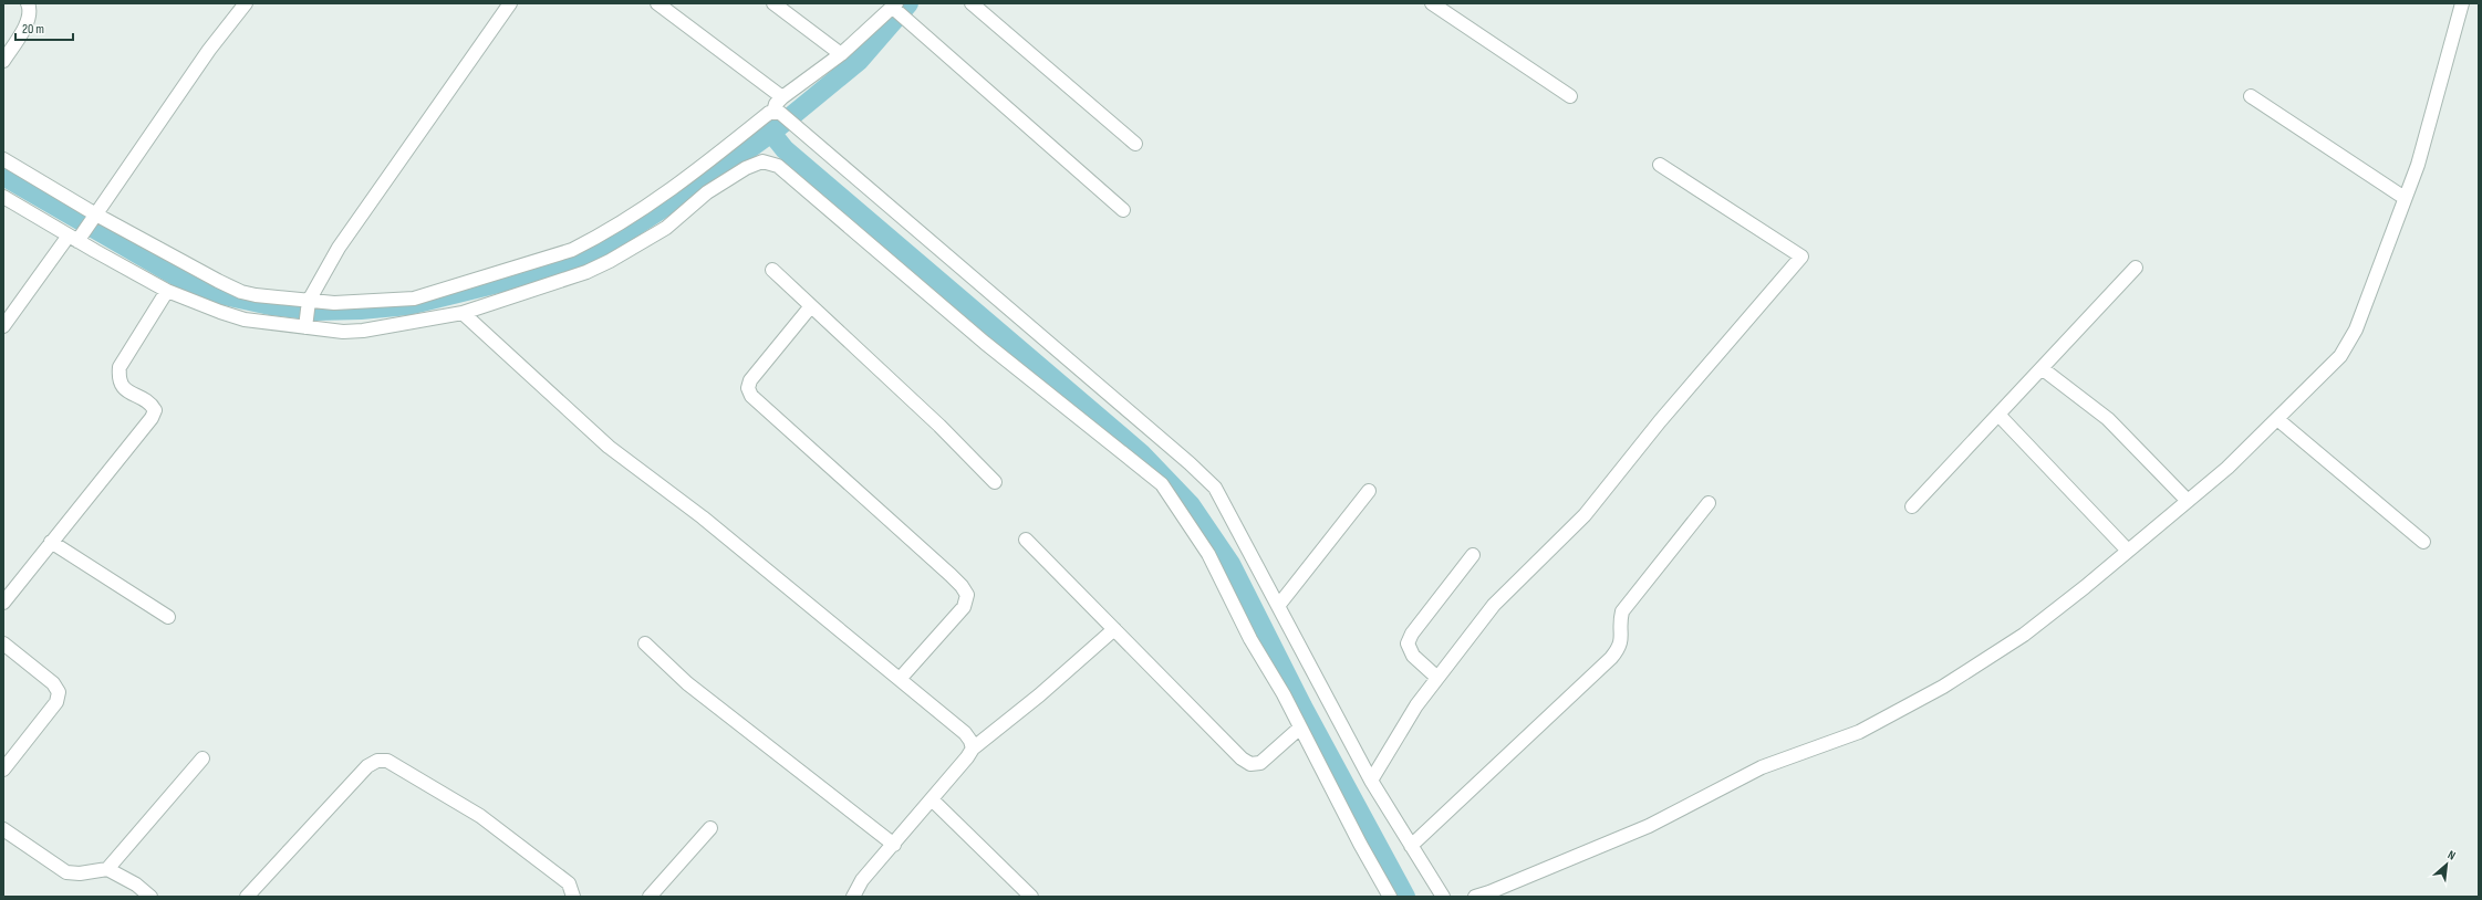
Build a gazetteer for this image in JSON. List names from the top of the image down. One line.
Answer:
{"scale_bar":"20 m","north":"top right"}
